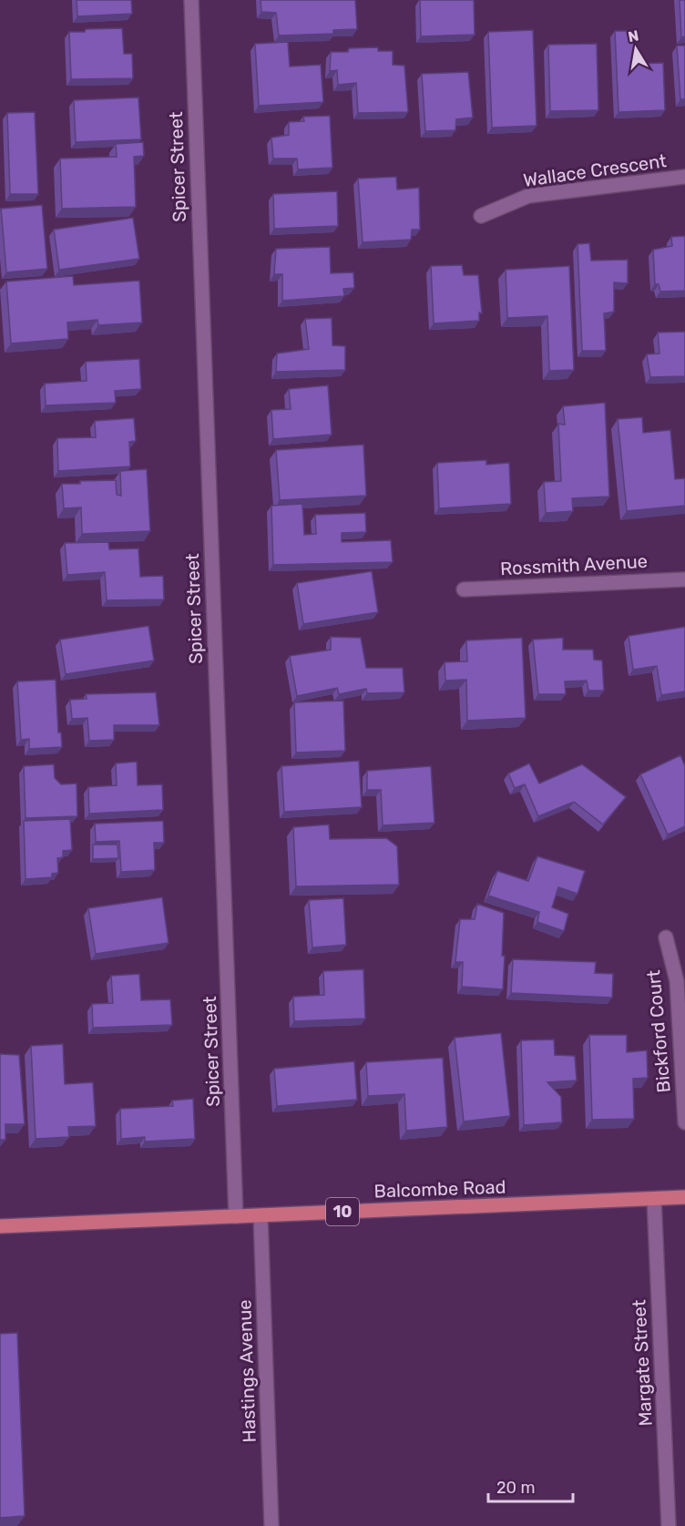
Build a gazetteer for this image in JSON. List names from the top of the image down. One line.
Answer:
{"streets":{"main road":["Balcombe Road","10"],"street":["Spicer Street","Wallace Crescent","Rossmith Avenue","Bickford Court","Margate Street","Hastings Avenue"]},"crossings":[["Spicer Street","Balcombe Road"],["Balcombe Road","Margate Street"],["Balcombe Road","Hastings Avenue"]],"scale_bar":"20 m","north":"top"}
